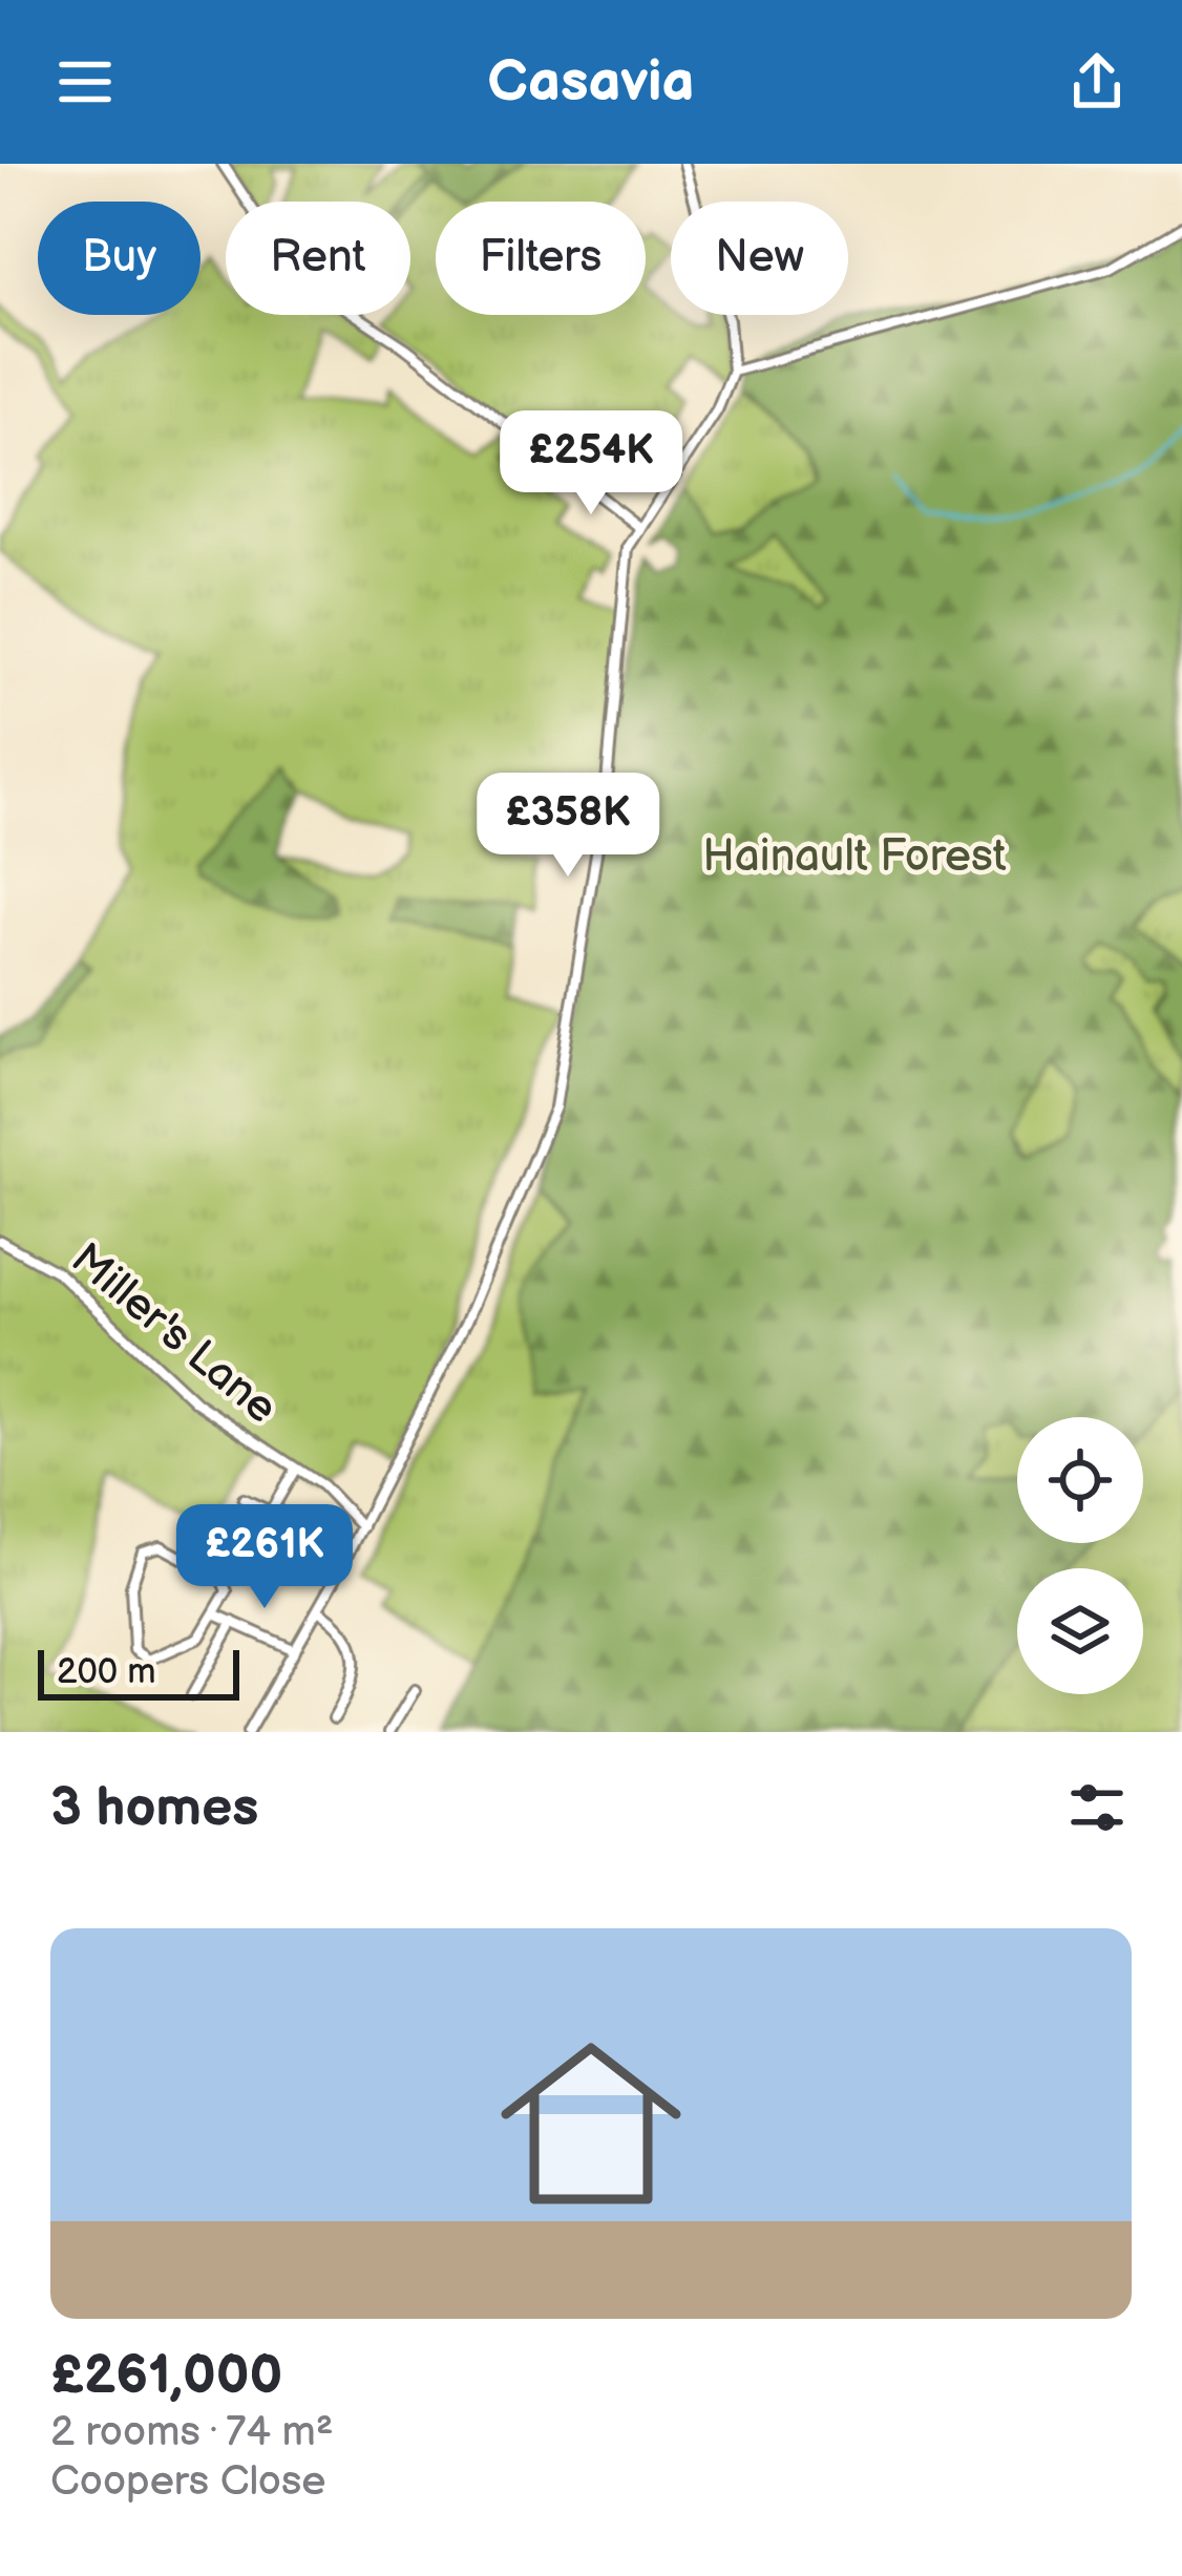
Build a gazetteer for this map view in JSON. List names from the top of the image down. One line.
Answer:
{"streets":{"street":["Miller's Lane"]},"parks":["Hainault Forest"],"scale_bar":"200 m","page":{"header":"Casavia","chip":["Buy","Rent","Filters","New"],"price":["£254K","£358K","£261K"],"scale":"200 m","heading":"3 homes","list":[{"name":"£261,000","note":"2 rooms · 74 m² · Coopers Close"}]}}
